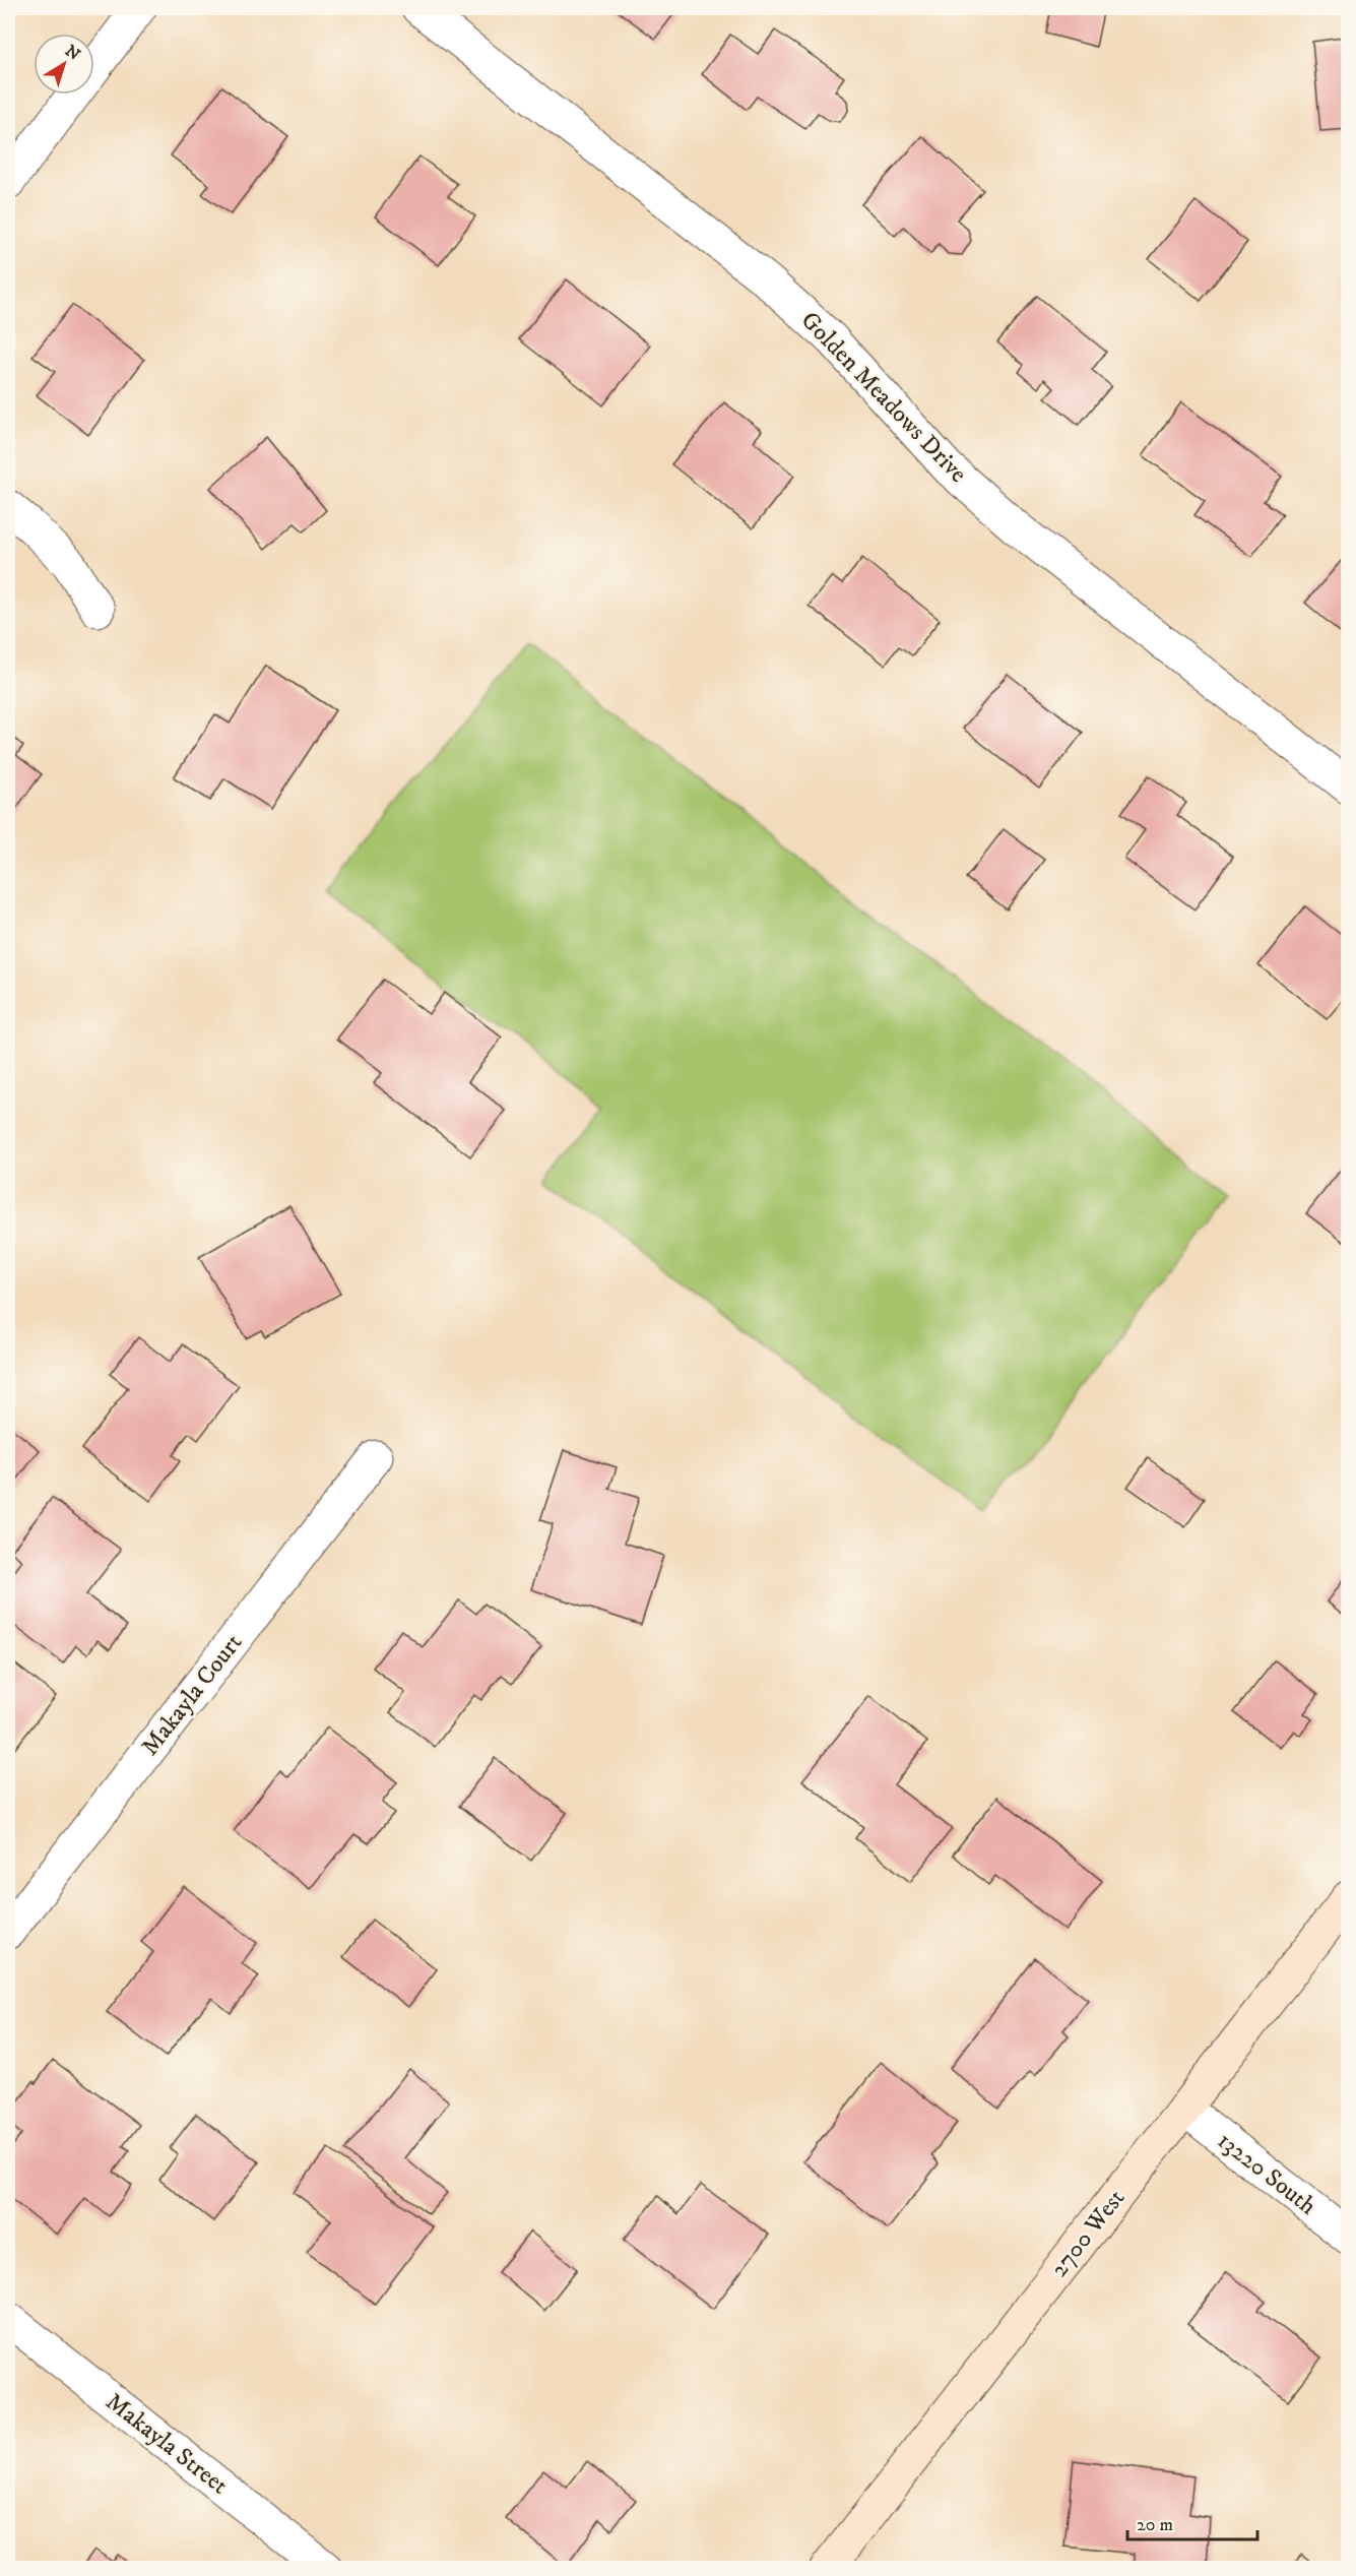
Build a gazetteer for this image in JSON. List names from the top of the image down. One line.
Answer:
{"streets":{"main road":["2700 West"],"street":["Golden Meadows Drive","Makayla Court","13220 South","Makayla Street"]},"crossings":[["13220 South","2700 West"]],"scale_bar":"20 m","north":"top right"}
